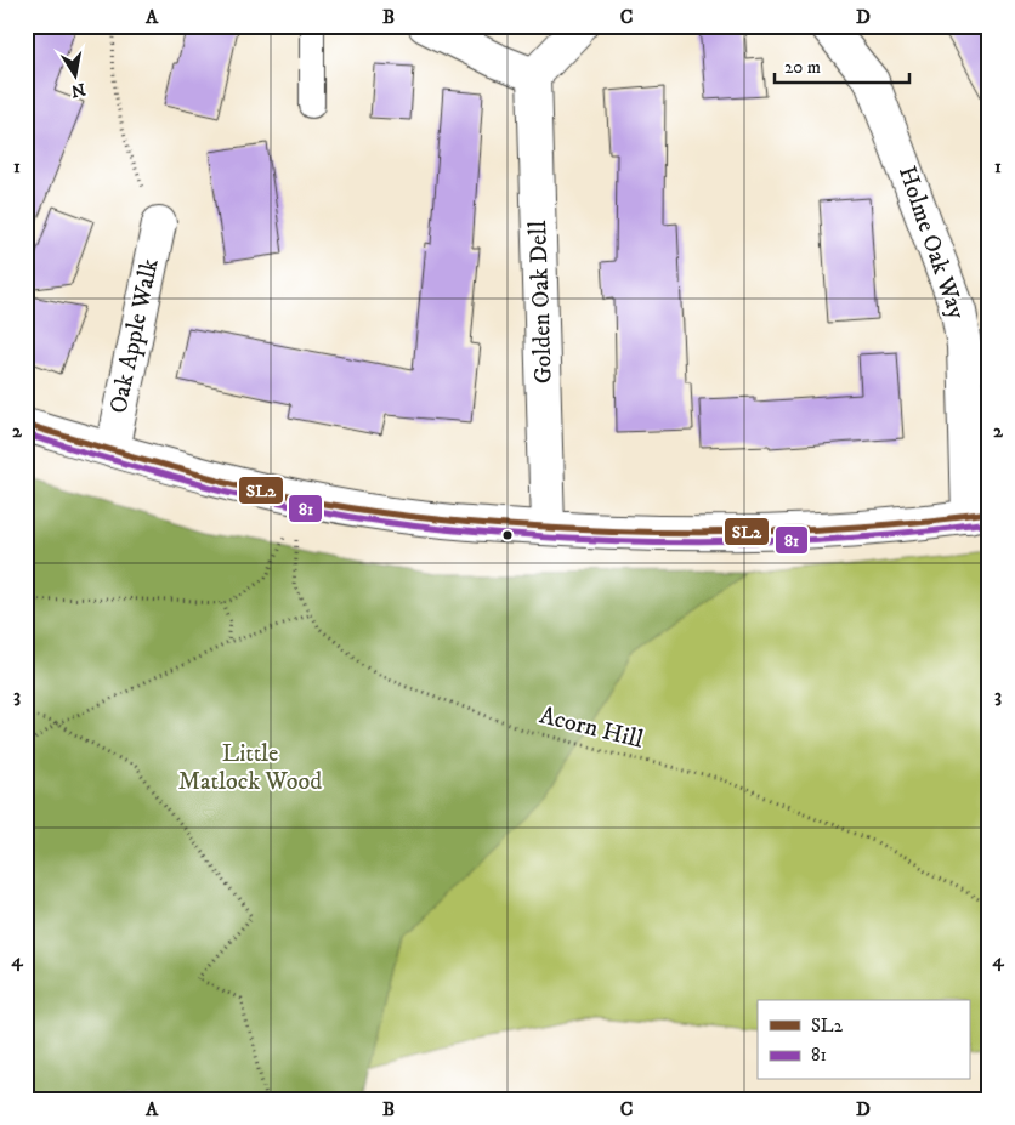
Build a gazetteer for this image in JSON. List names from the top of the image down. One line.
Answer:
{"streets":{"street":["Holme Oak Way","Golden Oak Dell","Oak Apple Walk"],"path":["Acorn Hill"]},"parks":["Little Matlock Wood"],"lines":["transit line SL2","transit line 81"],"legend":["SL2","81"],"scale_bar":"20 m","north":"bottom","grid":{"columns":["A","B","C","D"],"rows":["1","2","3","4"]}}
